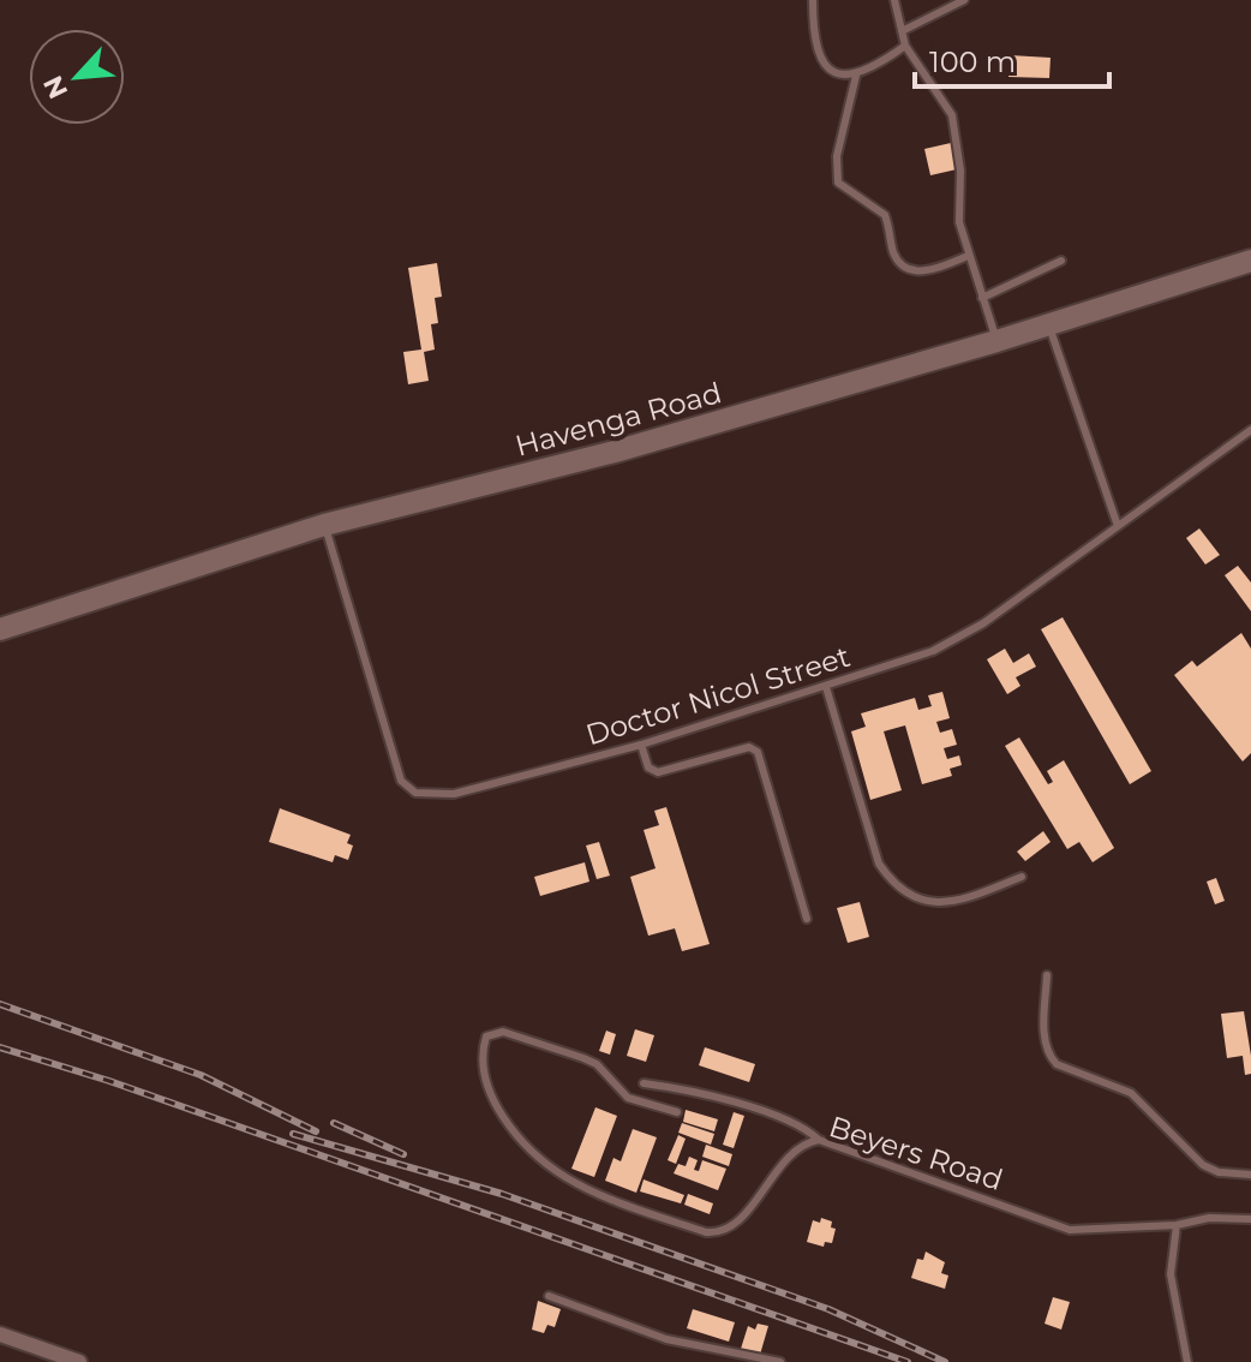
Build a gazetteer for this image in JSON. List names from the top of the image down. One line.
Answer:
{"streets":{"street":["Havenga Road"],"lane":["Doctor Nicol Street","Beyers Road"]},"crossings":[["Havenga Road","Doctor Nicol Street"]],"scale_bar":"100 m","north":"bottom left"}
